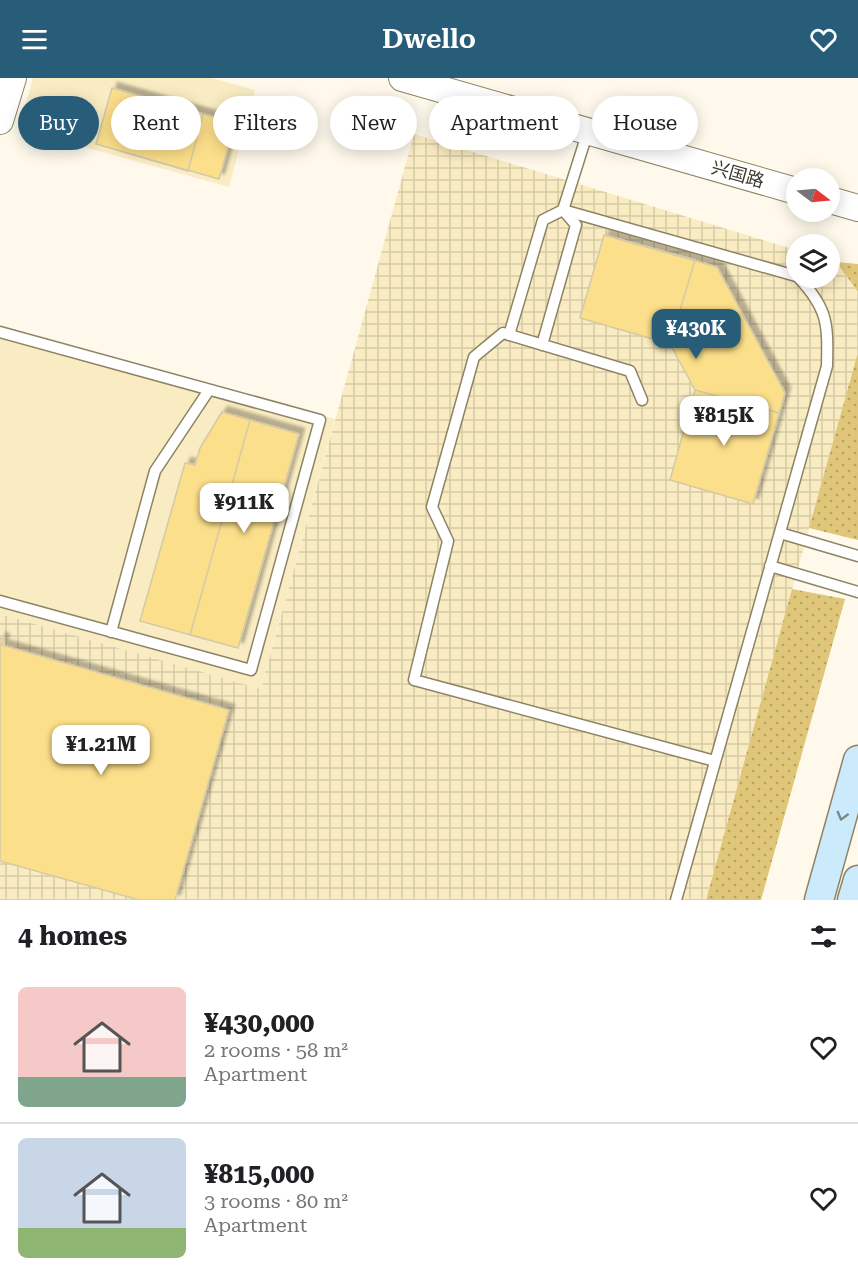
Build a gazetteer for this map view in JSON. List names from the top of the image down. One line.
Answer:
{"streets":{"street":["兴国路"]},"north":"right","page":{"header":"Dwello","chip":["Buy","Rent","Filters","New","Apartment","House"],"price":["¥430K","¥815K","¥911K","¥1.21M"],"heading":"4 homes","list":[{"name":"¥430,000","note":"2 rooms · 58 m² · Apartment"},{"name":"¥815,000","note":"3 rooms · 80 m² · Apartment"}]}}
